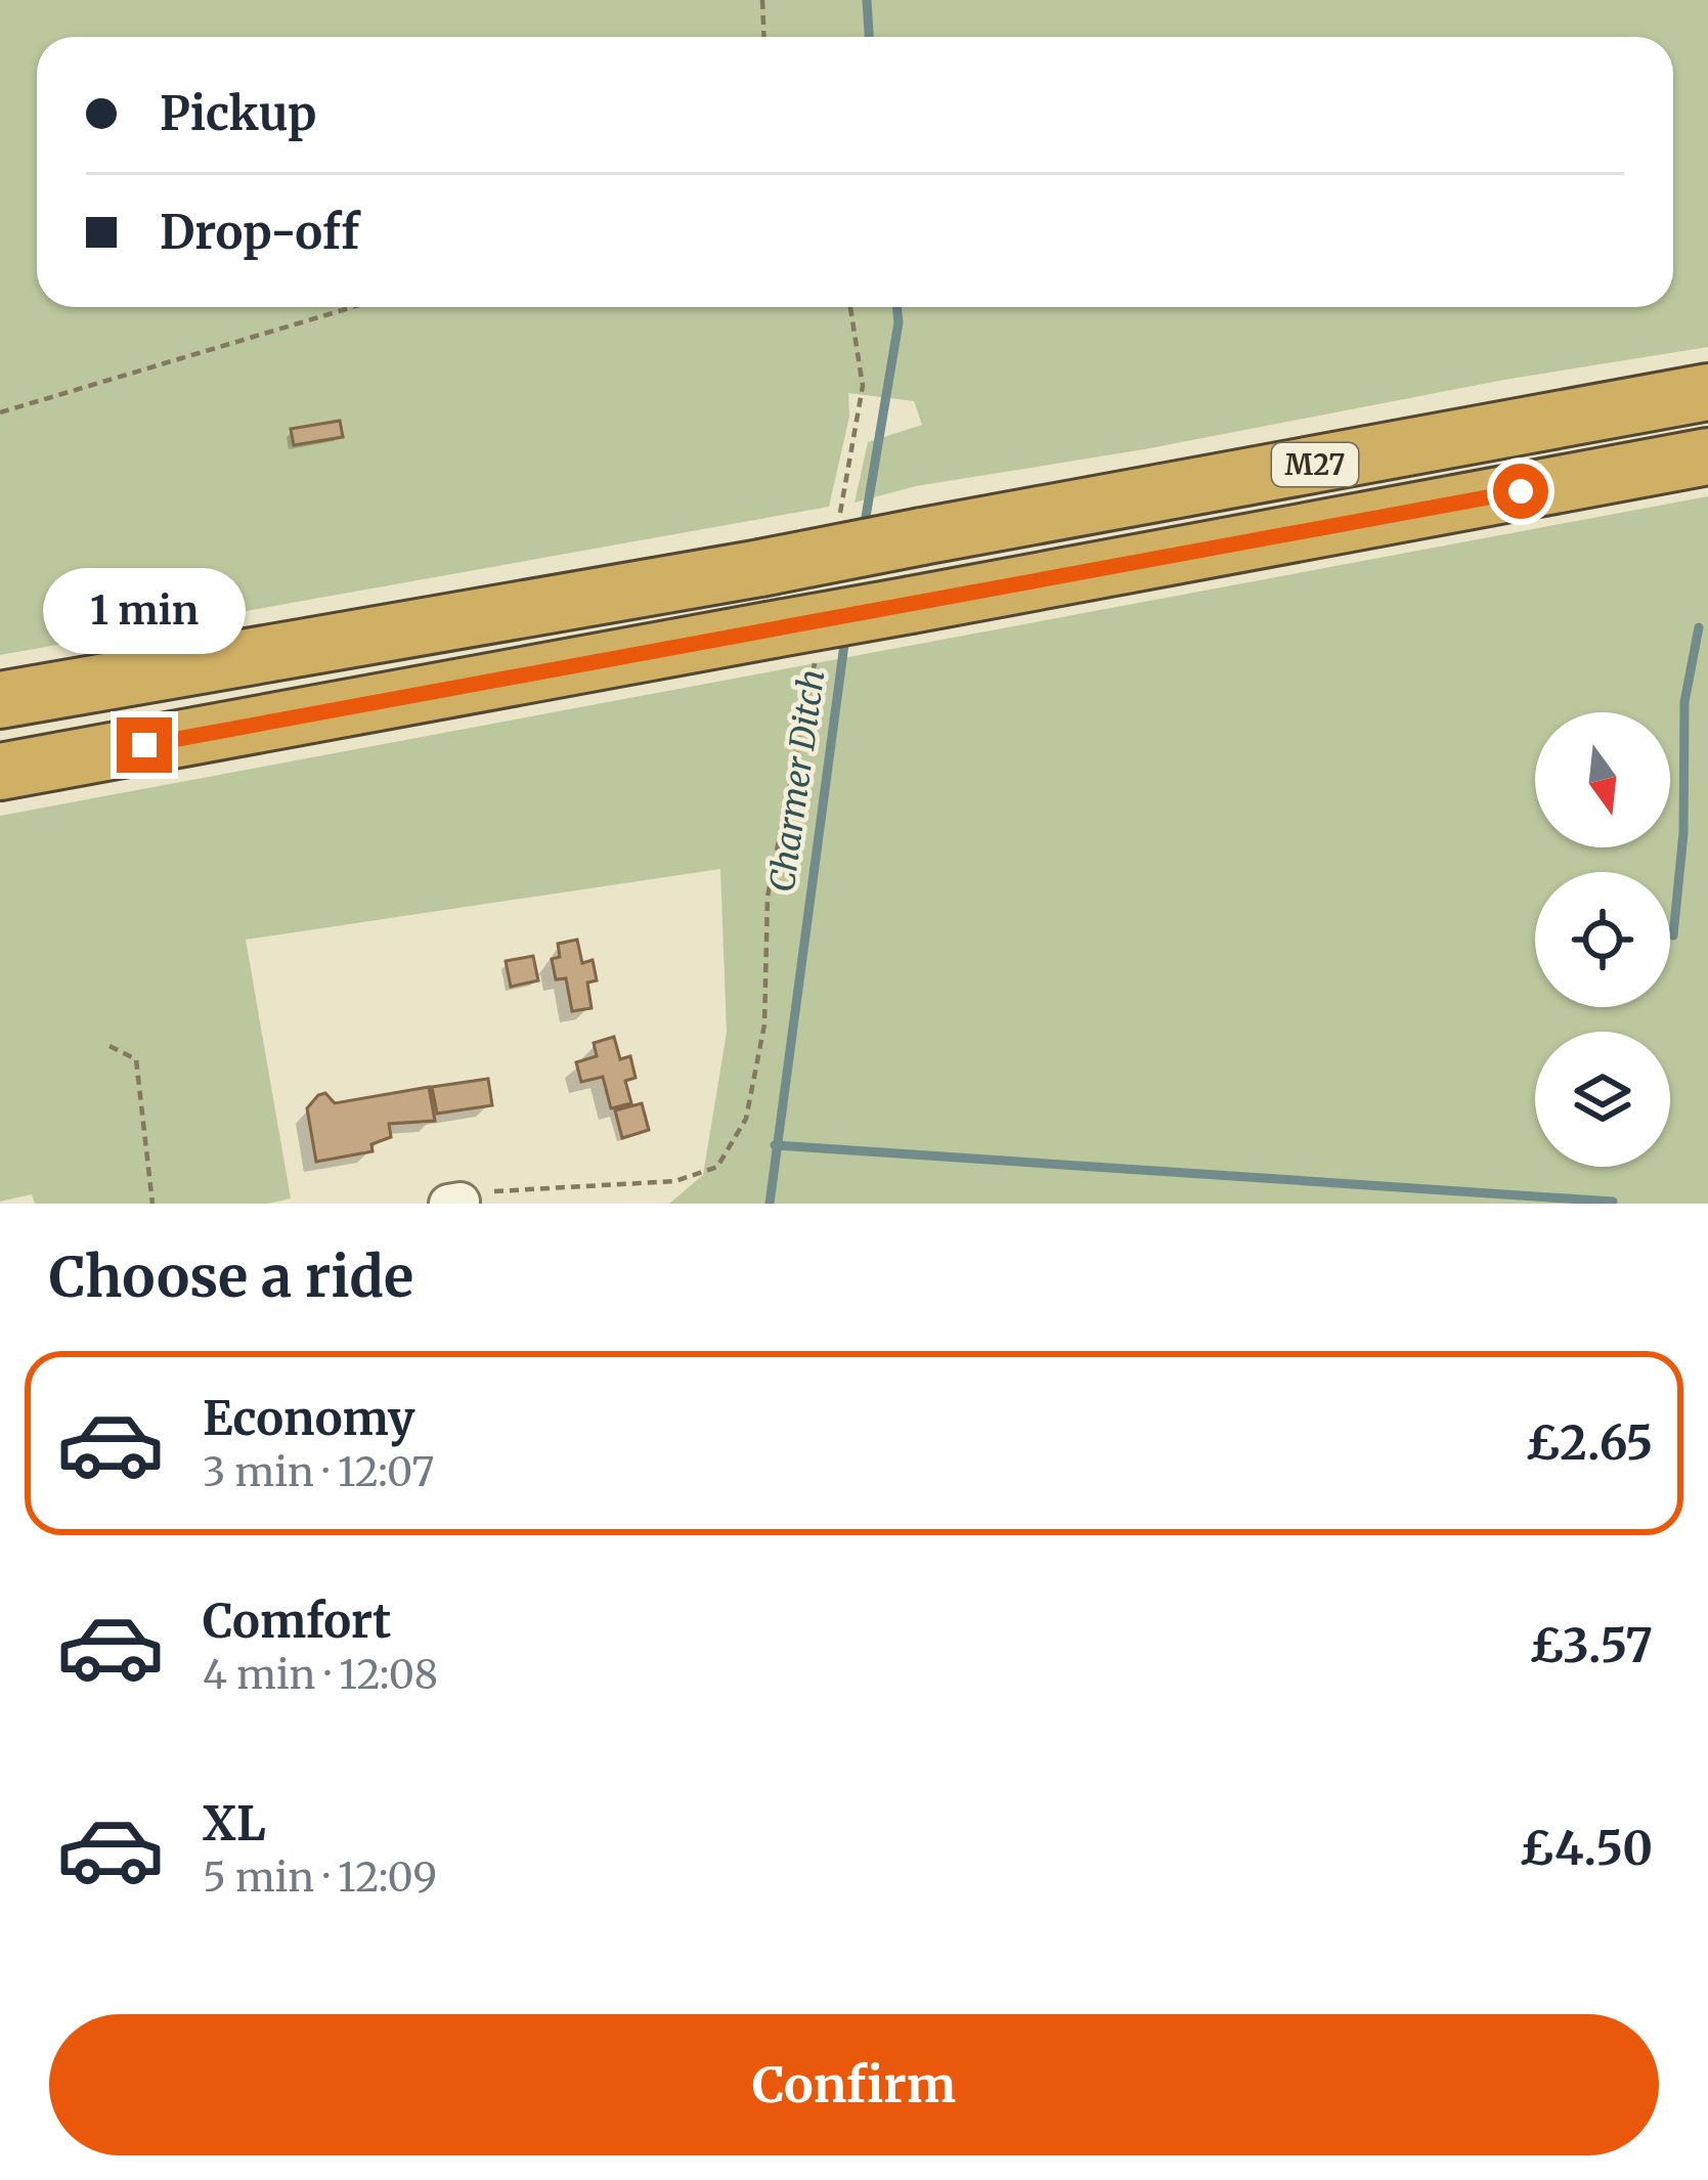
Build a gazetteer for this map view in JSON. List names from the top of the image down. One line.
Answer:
{"streets":{"highway":["M27"]},"water":["Charmer Ditch"],"north":"bottom","page":{"banner":["Pickup","Drop-off"],"bubble":"1 min","heading":"Choose a ride","list":[{"name":"Economy","note":"3 min · 12:07","value":"£2.65"},{"name":"Comfort","note":"4 min · 12:08","value":"£3.57"},{"name":"XL","note":"5 min · 12:09","value":"£4.50"}],"buttons":"Confirm"}}
